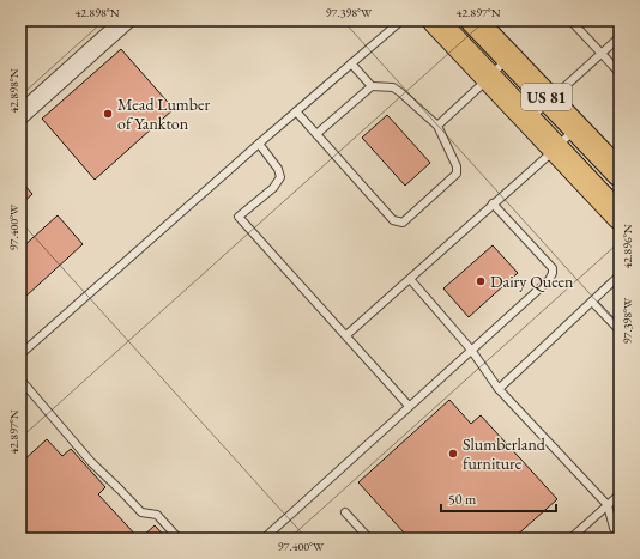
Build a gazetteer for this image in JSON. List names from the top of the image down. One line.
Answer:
{"streets":{"highway":["US 81"]},"places":["Mead Lumber of Yankton","Dairy Queen","Slumberland furniture"],"scale_bar":"50 m","coordinates":["42.898°N","97.398°W","42.897°N","97.400°W","42.896°N"]}
